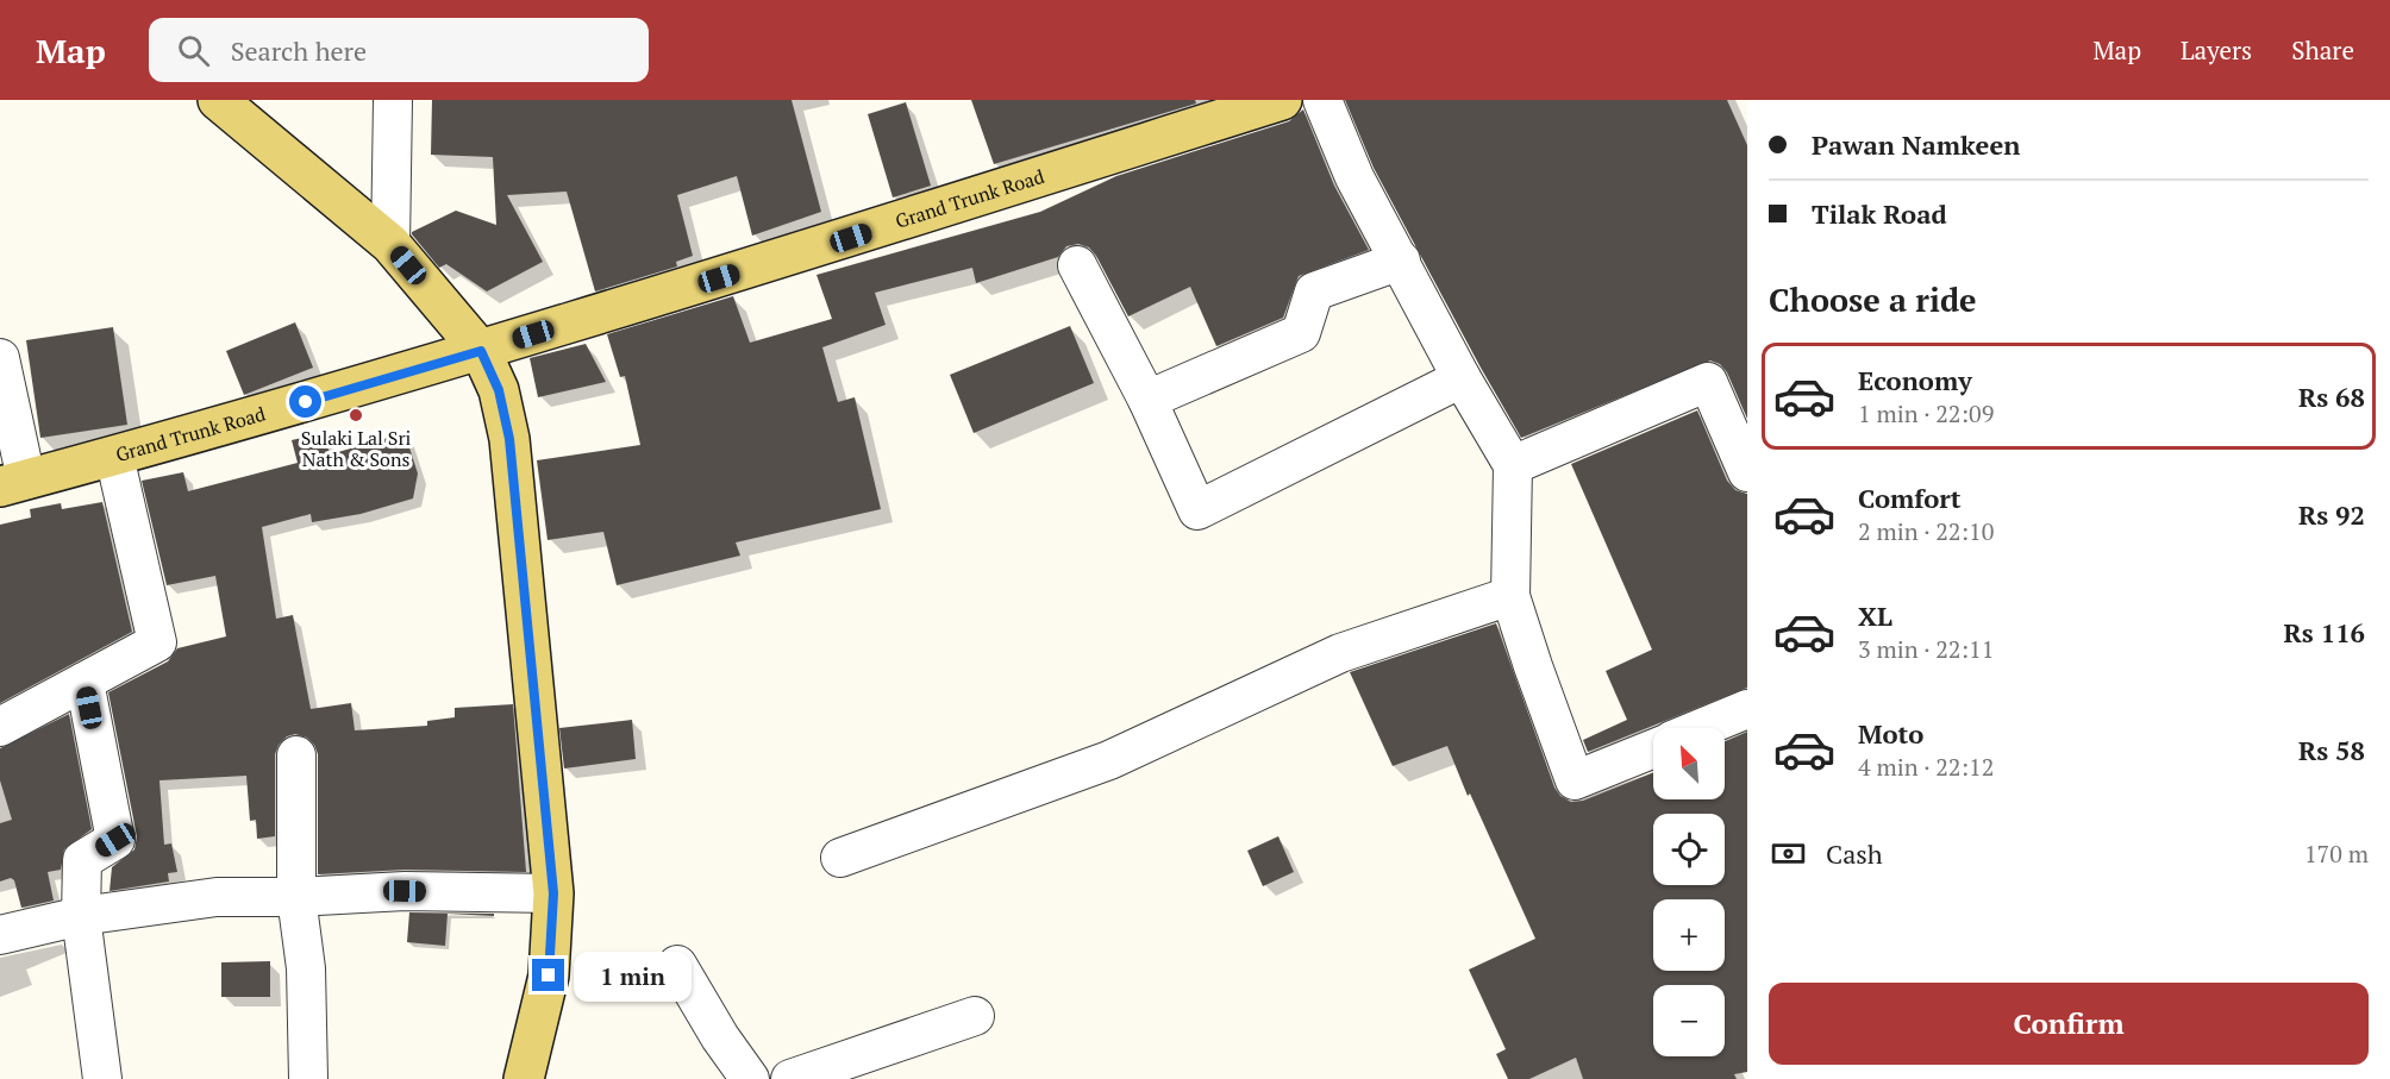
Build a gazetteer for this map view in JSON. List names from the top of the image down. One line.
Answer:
{"streets":{"main road":["Grand Trunk Road"]},"places":["Sulaki Lal Sri Nath & Sons"],"north":"top left","page":{"header":"Map","search":"Search here","nav":["Map","Layers","Share"],"banner":["Pawan Namkeen","Tilak Road"],"heading":"Choose a ride","list":[{"name":"Economy","note":"1 min · 22:09","value":"Rs 68"},{"name":"Comfort","note":"2 min · 22:10","value":"Rs 92"},{"name":"XL","note":"3 min · 22:11","value":"Rs 116"},{"name":"Moto","note":"4 min · 22:12","value":"Rs 58"}],"map_buttons":["+","−"],"pay":["Cash","170 m"],"bubble":"1 min","buttons":"Confirm"}}
